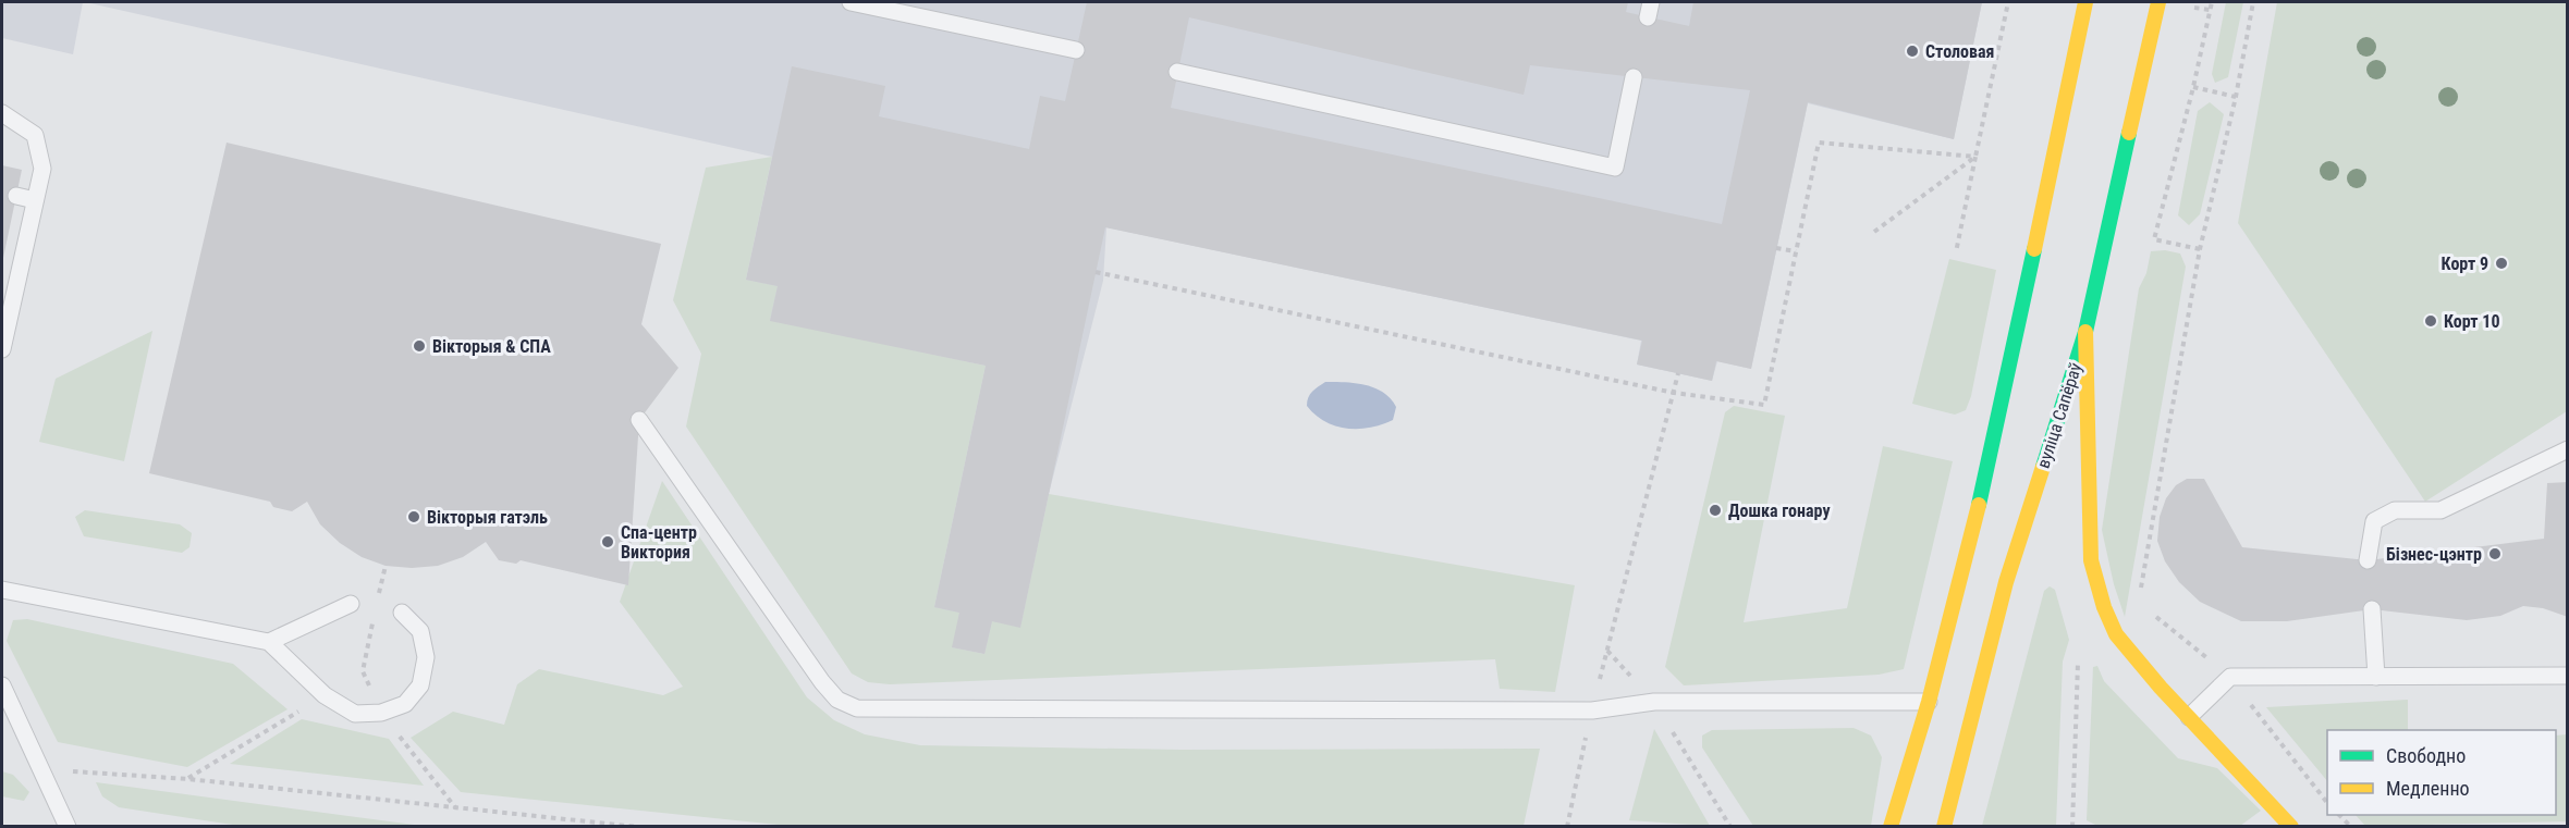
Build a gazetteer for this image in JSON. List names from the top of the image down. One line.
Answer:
{"streets":{"main road":["вуліца Сапёраў"]},"places":["Столовая","Корт 9","Корт 10","Вікторыя & СПА","Дошка гонару","Вікторыя гатэль","Спа-центр Виктория","Бізнес-цэнтр"],"legend":["Свободно","Медленно"]}
